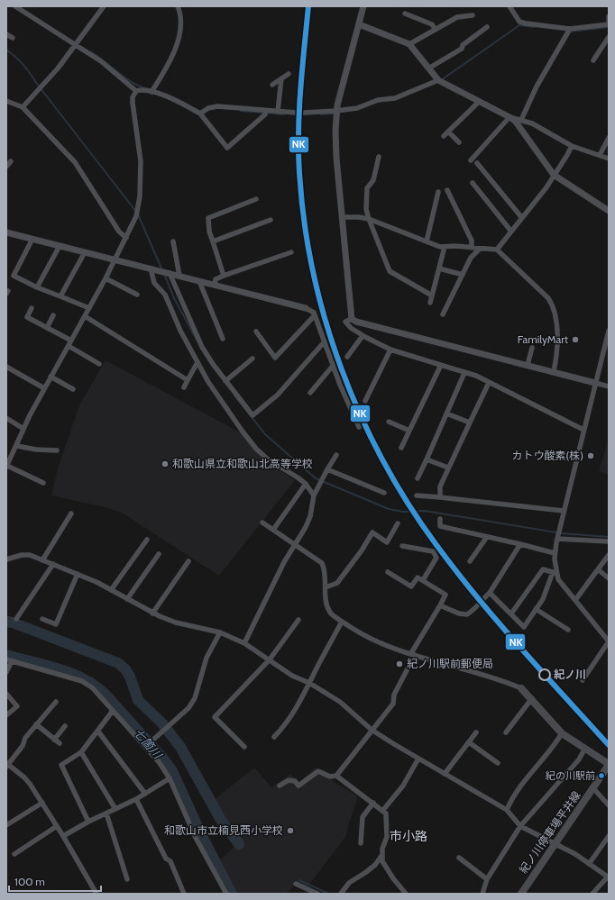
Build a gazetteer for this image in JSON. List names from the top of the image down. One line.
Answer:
{"streets":{"main road":["紀ノ川停車場平井線"]},"districts":["市小路"],"water":["七箇川"],"places":["FamilyMart","カトウ酸素(株)","和歌山県立和歌山北高等学校","紀ノ川駅前郵便局","紀ノ川","紀の川駅前","和歌山市立楠見西小学校"],"lines":["transit line NK"],"scale_bar":"100 m"}
